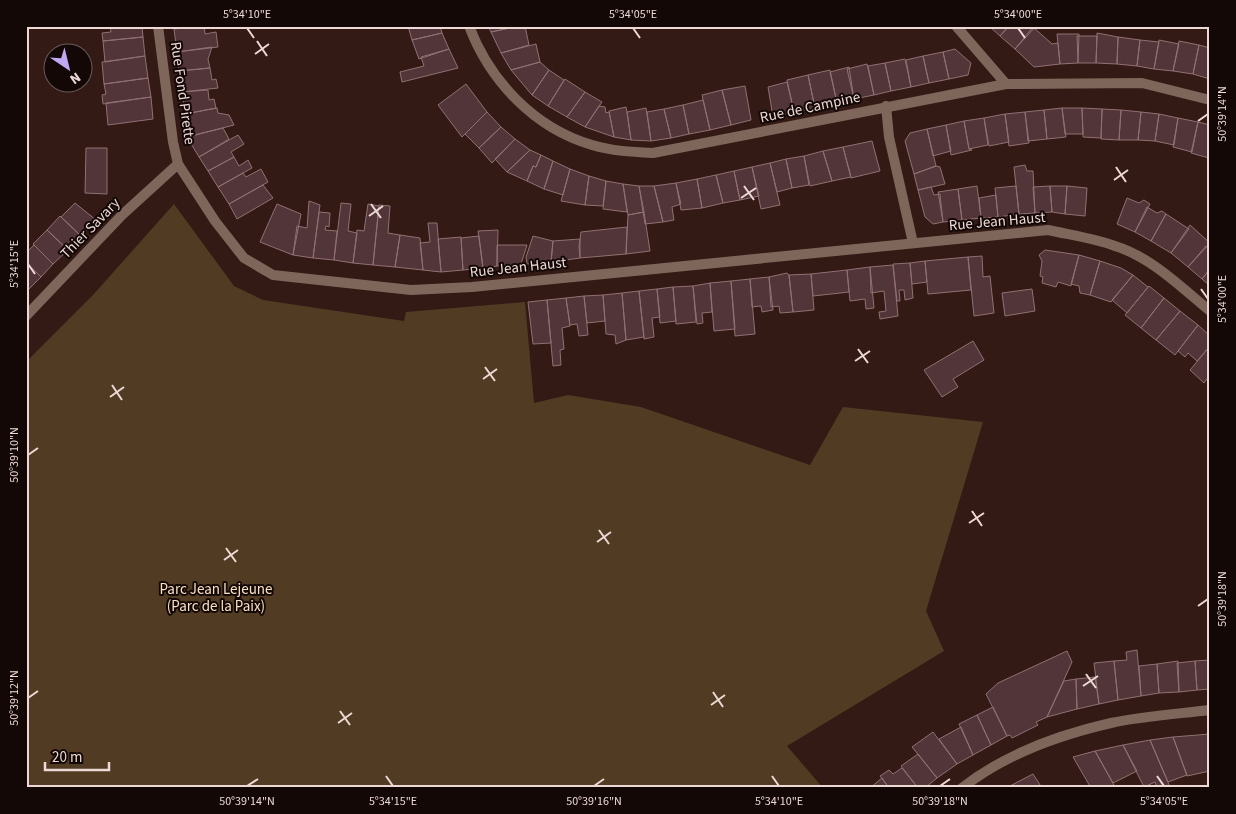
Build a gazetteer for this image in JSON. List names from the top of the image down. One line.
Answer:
{"streets":{"street":["Rue Fond Pirette","Rue de Campine","Rue Jean Haust","Thier Savary"]},"crossings":[["Rue Fond Pirette","Rue Jean Haust"],["Rue Fond Pirette","Thier Savary"],["Rue Jean Haust","Thier Savary"]],"parks":["Parc Jean Lejeune (Parc de la Paix)"],"scale_bar":"20 m","north":"bottom right","coordinates":["5°34'10\"E","5°34'05\"E","5°34'00\"E","50°39'14\"N","5°34'15\"E","50°39'10\"N","50°39'18\"N","50°39'12\"N","50°39'16\"N"]}
